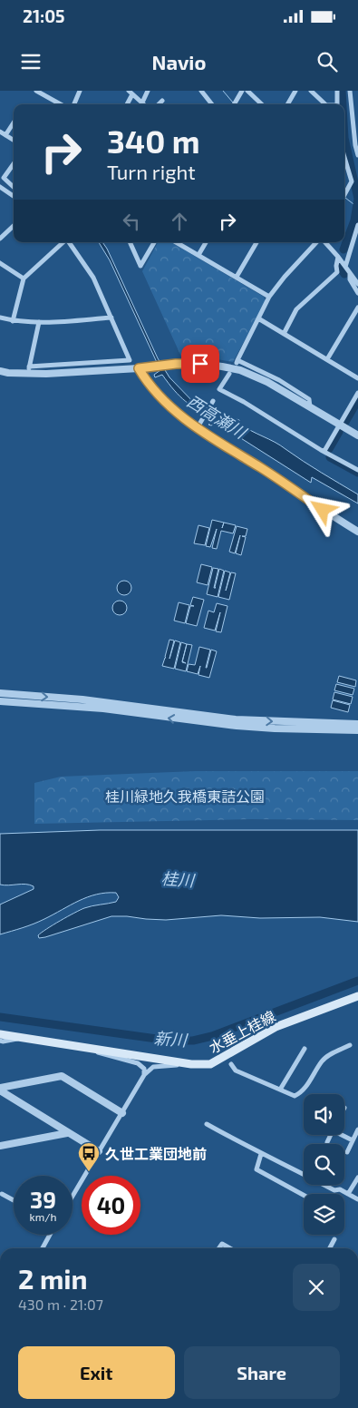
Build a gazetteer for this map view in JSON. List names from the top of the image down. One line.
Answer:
{"streets":{"main road":["水垂上桂線"]},"water":["西高瀬川","桂川","新川"],"parks":["桂川緑地久我橋東詰公園"],"places":{"bus stop":["久世工業団地前"]},"page":{"status":"21:05","header":"Navio","turn":["340 m","Turn right"],"speed":"39 km/h","limit":"40","heading":["2 min","430 m · 21:07"],"buttons":["Exit","Share"]}}
